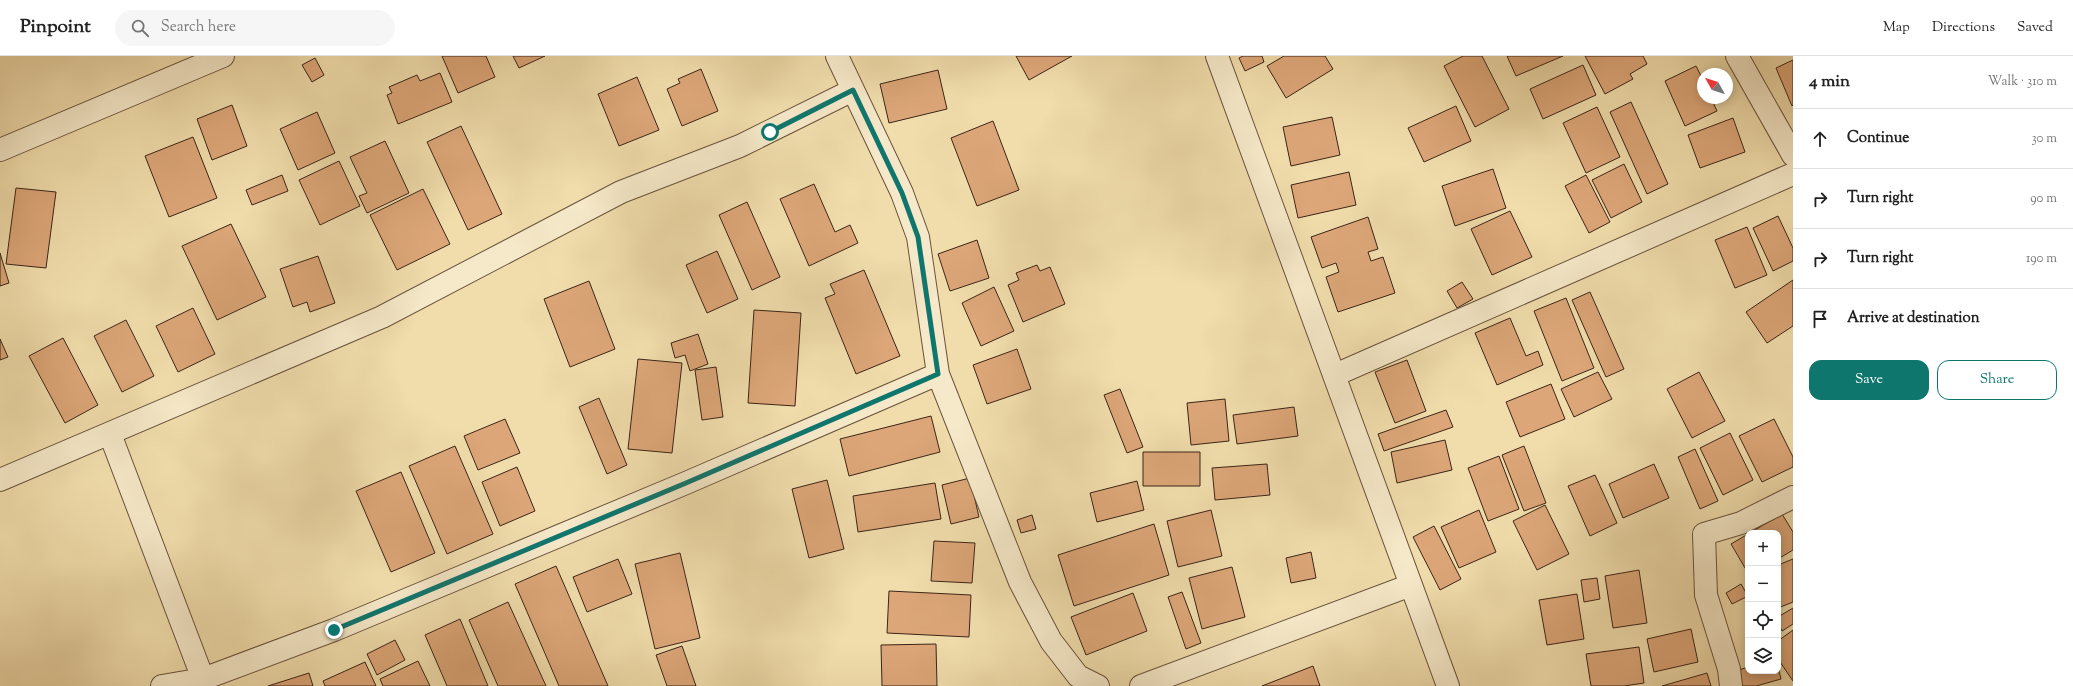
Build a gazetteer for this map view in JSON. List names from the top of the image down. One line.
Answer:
{"north":"top left","page":{"header":"Pinpoint","search":"Search here","nav":["Map","Directions","Saved"],"heading":["4 min","Walk · 310 m"],"list":[["Continue","30 m"],["Turn right","90 m"],["Turn right","190 m"],"Arrive at destination"],"buttons":["Save","Share"],"map_buttons":["+","−"]}}
